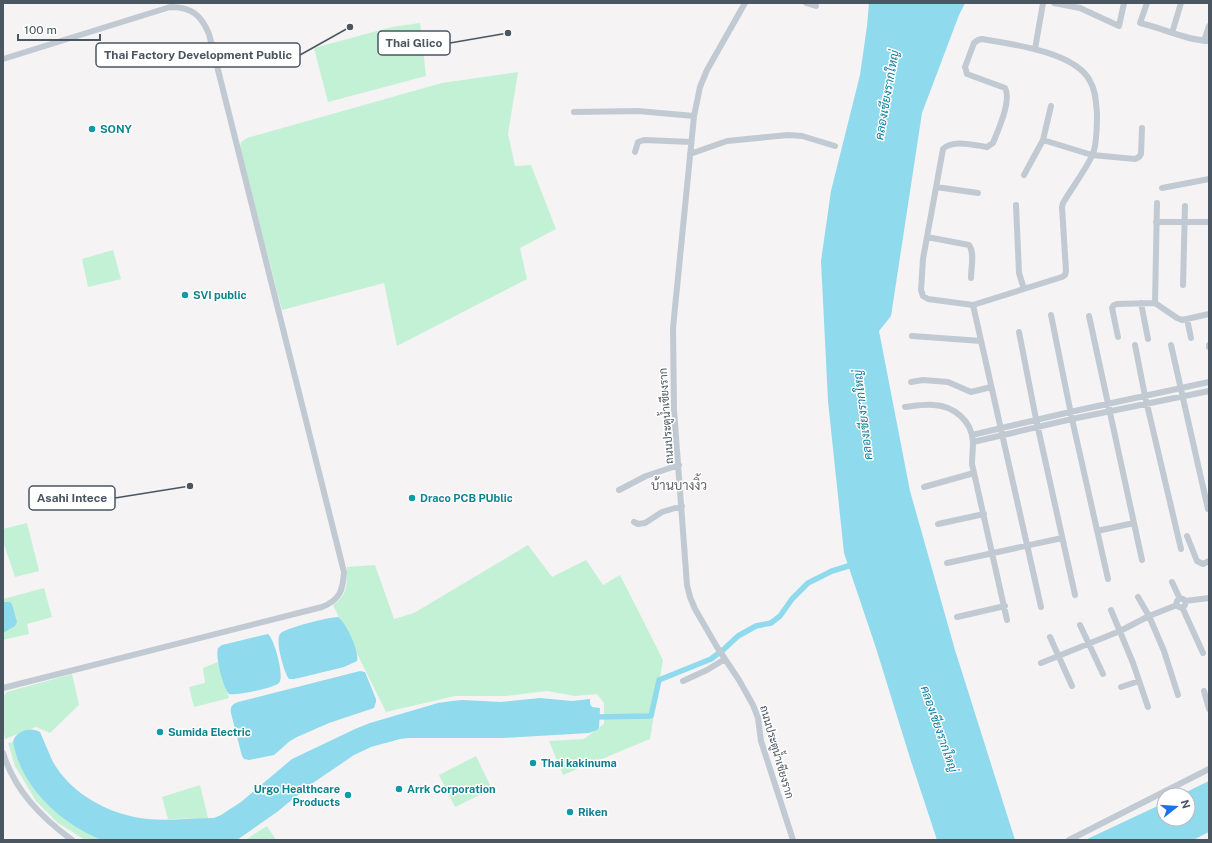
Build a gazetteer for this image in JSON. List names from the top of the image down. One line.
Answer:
{"streets":{"street":["ถนนประตูน้ำเชียงราก"]},"districts":["บ้านบางงิ้ว"],"water":["คลองเชียงรากใหญ่"],"places":["Thai Factory Development Public","Thai Glico","SONY","SVI public","Asahi Intece","Draco PCB PUblic","Sumida Electric","Thai kakinuma","Arrk Corporation","Urgo Healthcare Products","Riken"],"scale_bar":"100 m","north":"right"}
